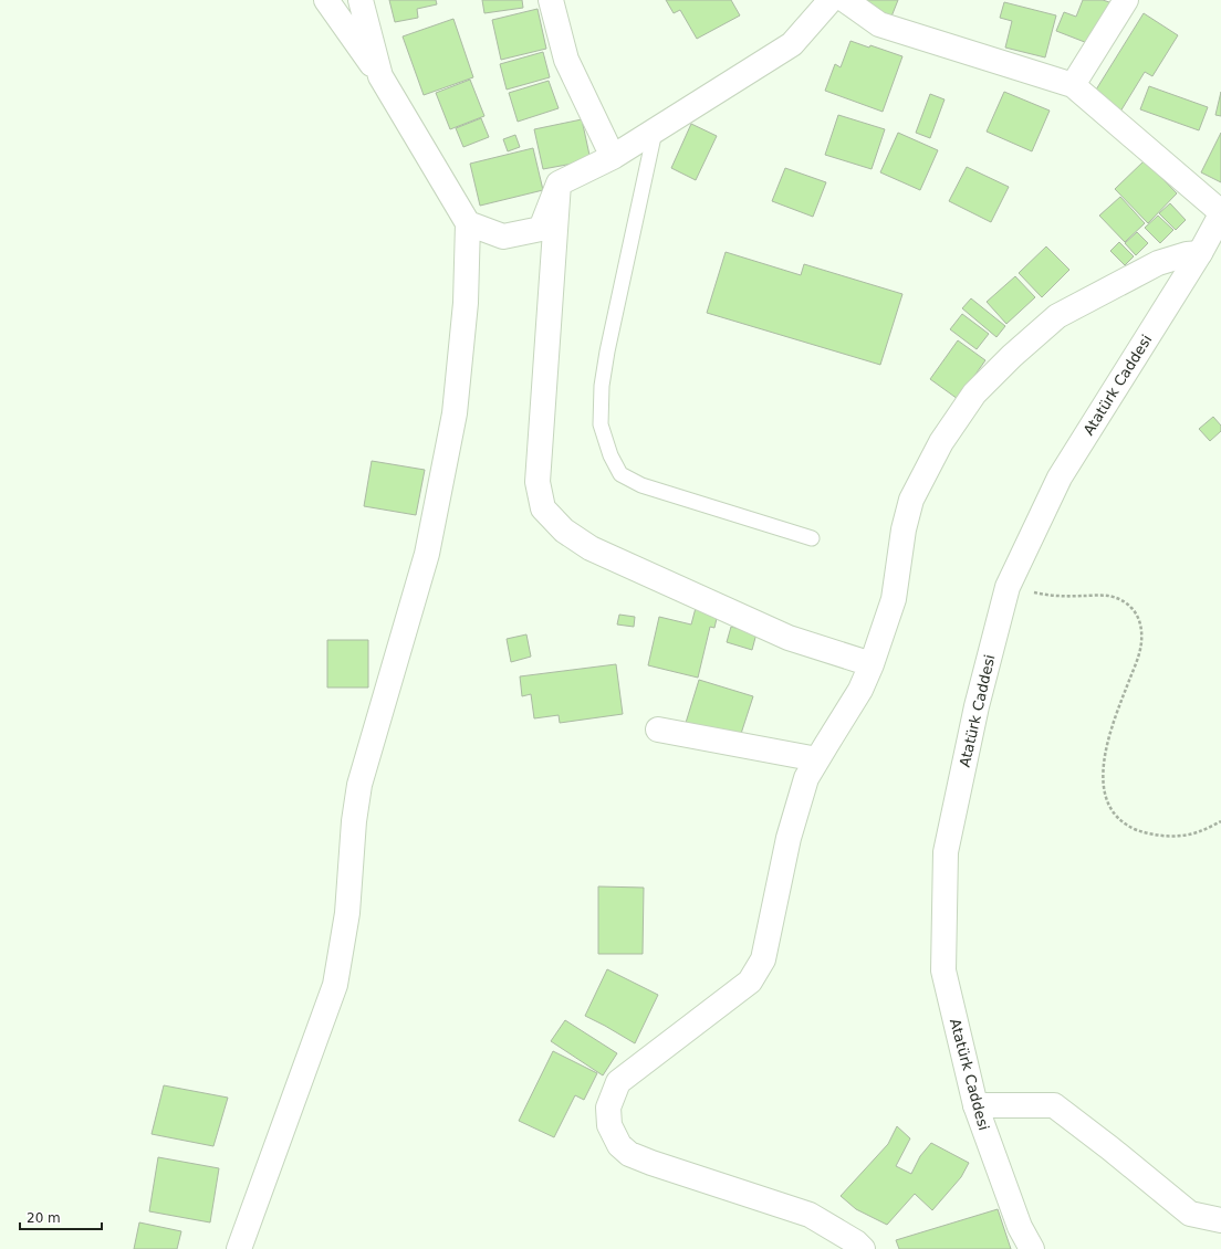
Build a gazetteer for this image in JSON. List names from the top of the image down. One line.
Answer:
{"streets":{"street":["Atatürk Caddesi"]},"scale_bar":"20 m"}
